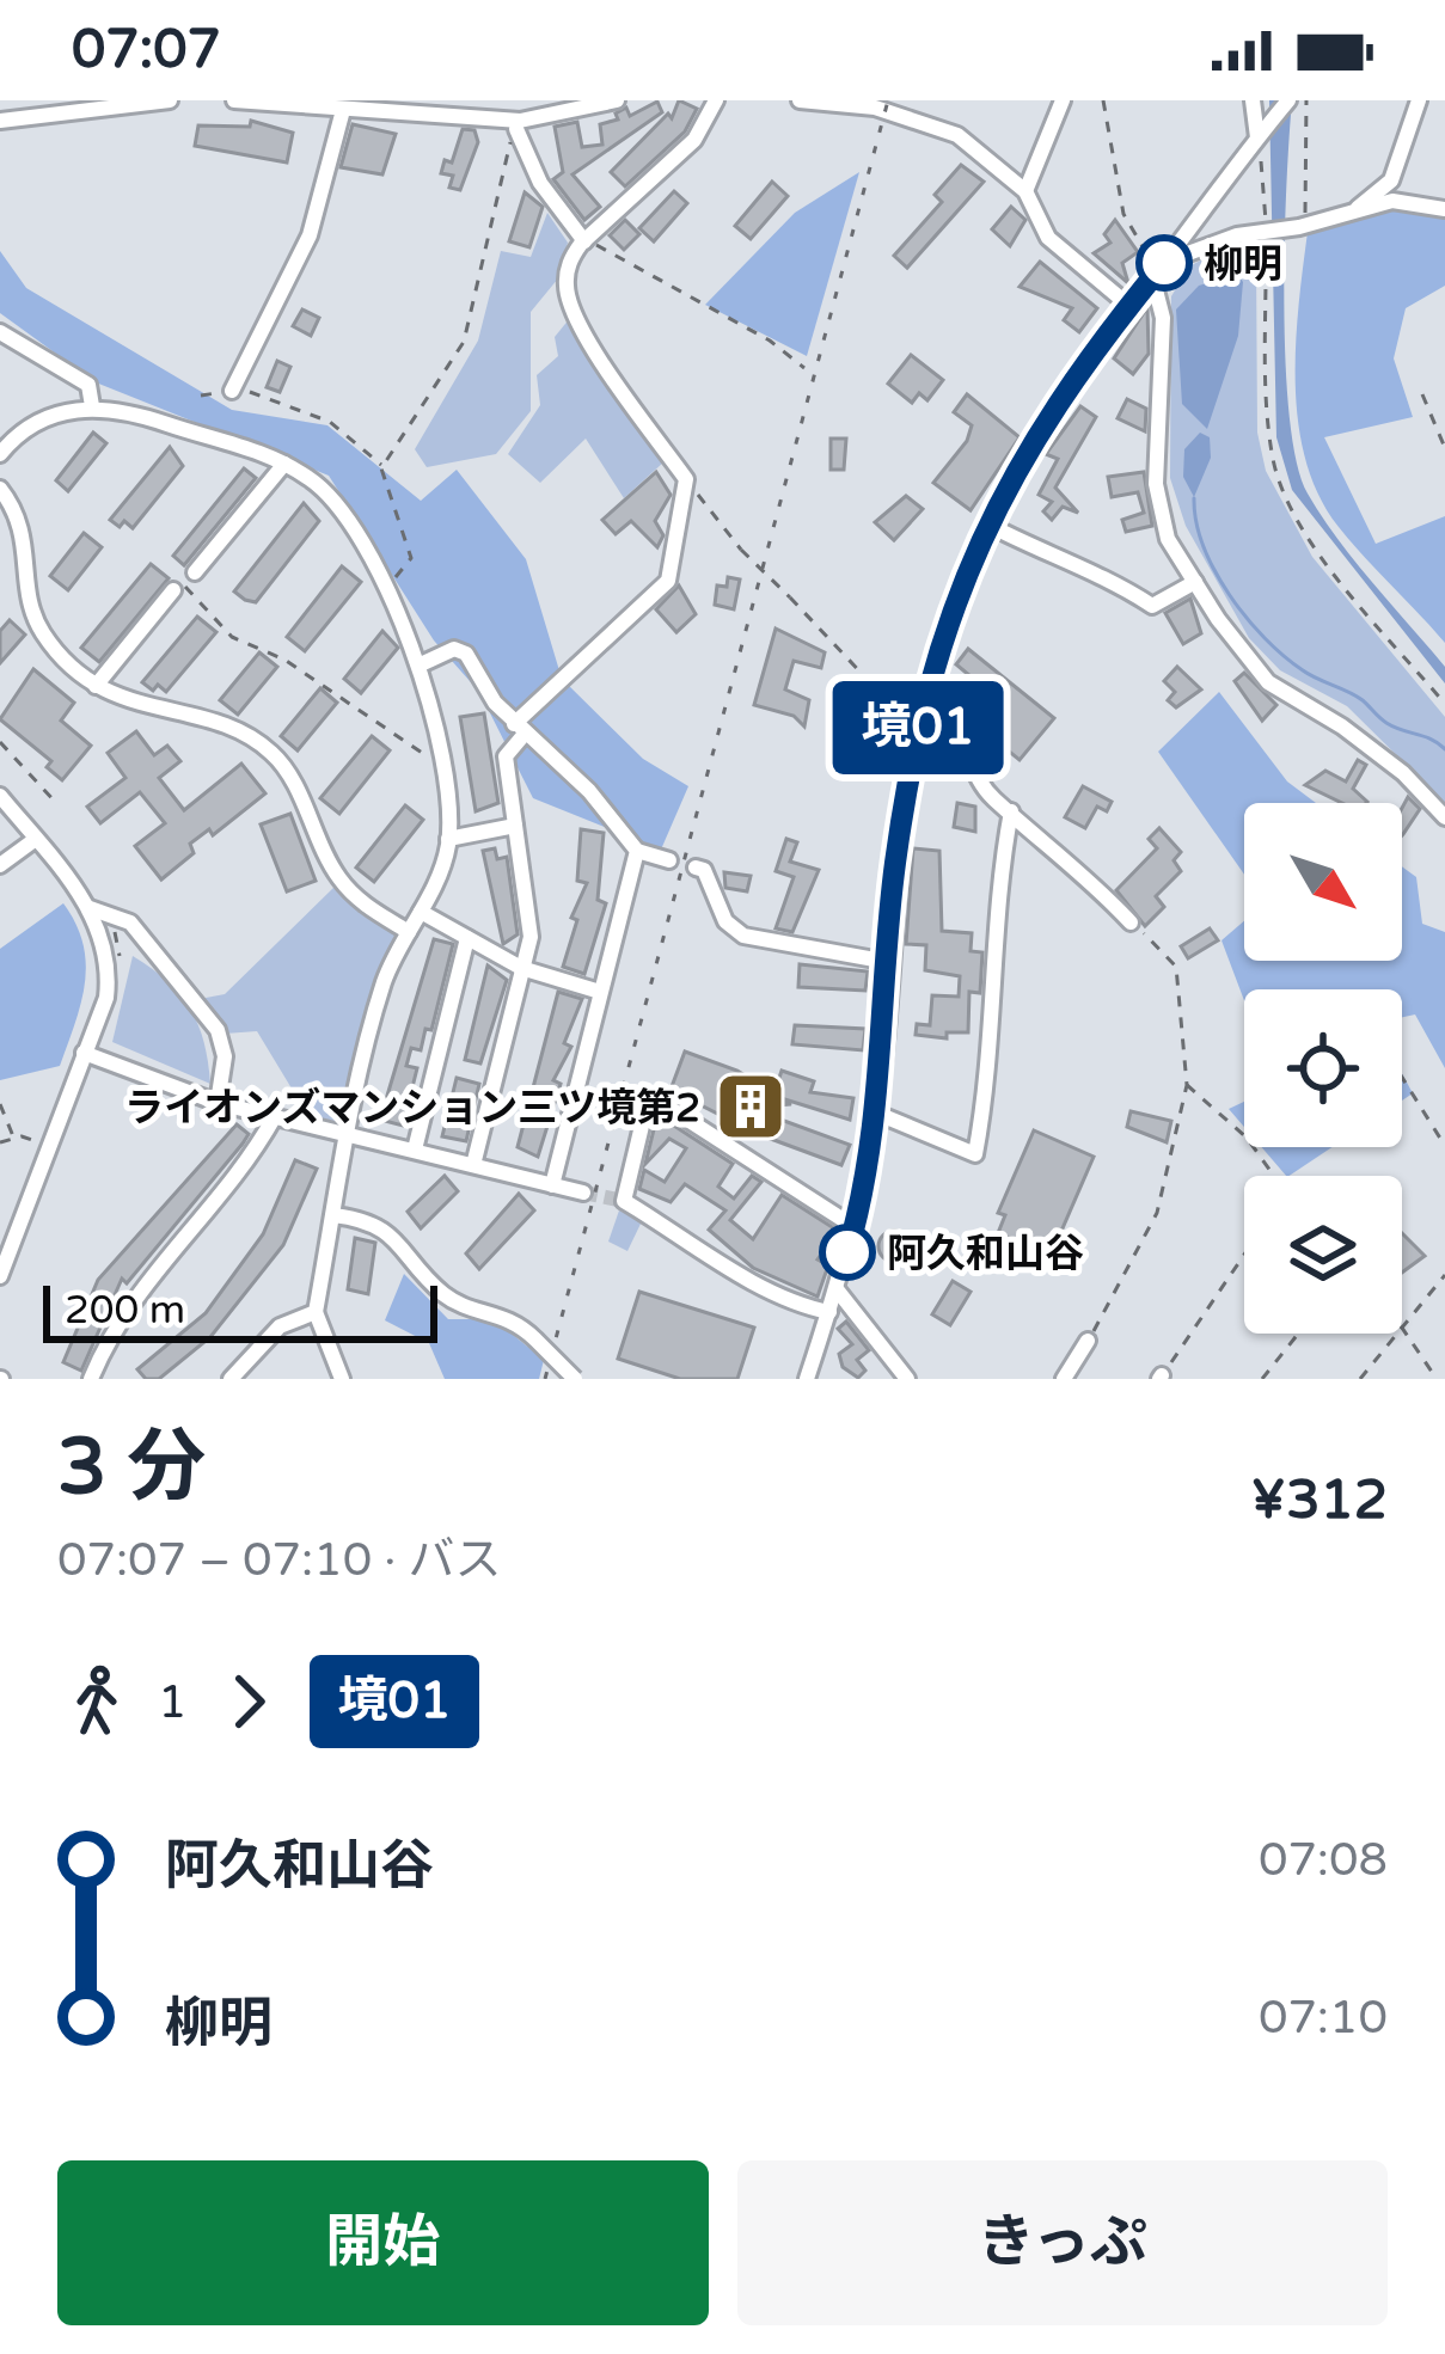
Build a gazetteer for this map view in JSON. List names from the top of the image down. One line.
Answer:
{"places":{"other":["柳明","阿久和山谷"],"building":["ライオンズマンション三ツ境第2"]},"lines":["bus line 境01"],"scale_bar":"200 m","north":"bottom right","page":{"status":"07:07","on_map":"境01","scale":"200 m","heading":["3 分","07:07 – 07:10 · バス","¥312"],"legs":["1","境01"],"list":[{"name":"阿久和山谷","value":"07:08"},{"name":"柳明","value":"07:10"}],"buttons":["開始","きっぷ"]}}
